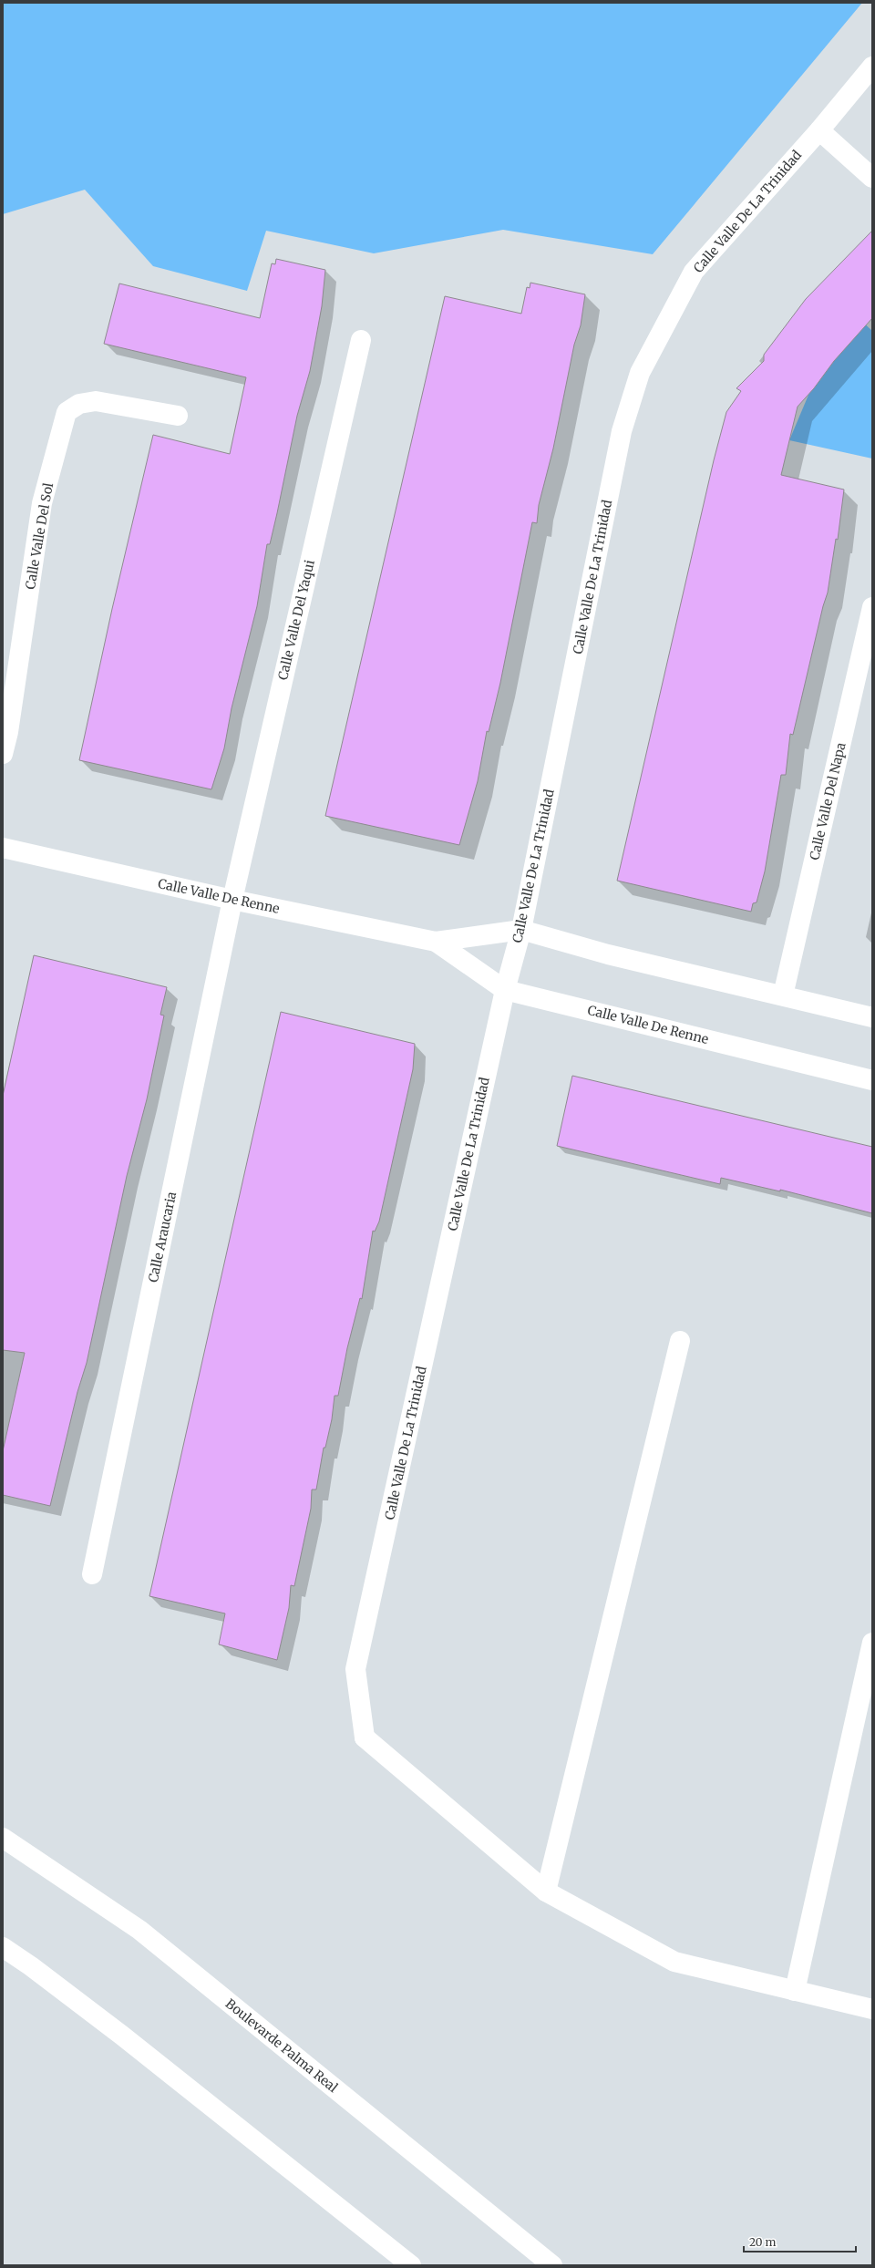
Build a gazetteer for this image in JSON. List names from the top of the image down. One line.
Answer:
{"streets":{"street":["Calle Valle De La Trinidad","Calle Valle Del Sol","Calle Valle Del Yaqui","Calle Valle Del Napa","Calle Valle De Renne","Calle Araucaria","Boulevarde Palma Real"]},"crossings":[["Calle Valle De La Trinidad","Calle Valle De Renne"],["Calle Valle Del Yaqui","Calle Valle De Renne"],["Calle Valle Del Yaqui","Calle Araucaria"],["Calle Valle Del Napa","Calle Valle De Renne"],["Calle Valle De Renne","Calle Araucaria"]],"scale_bar":"20 m"}
